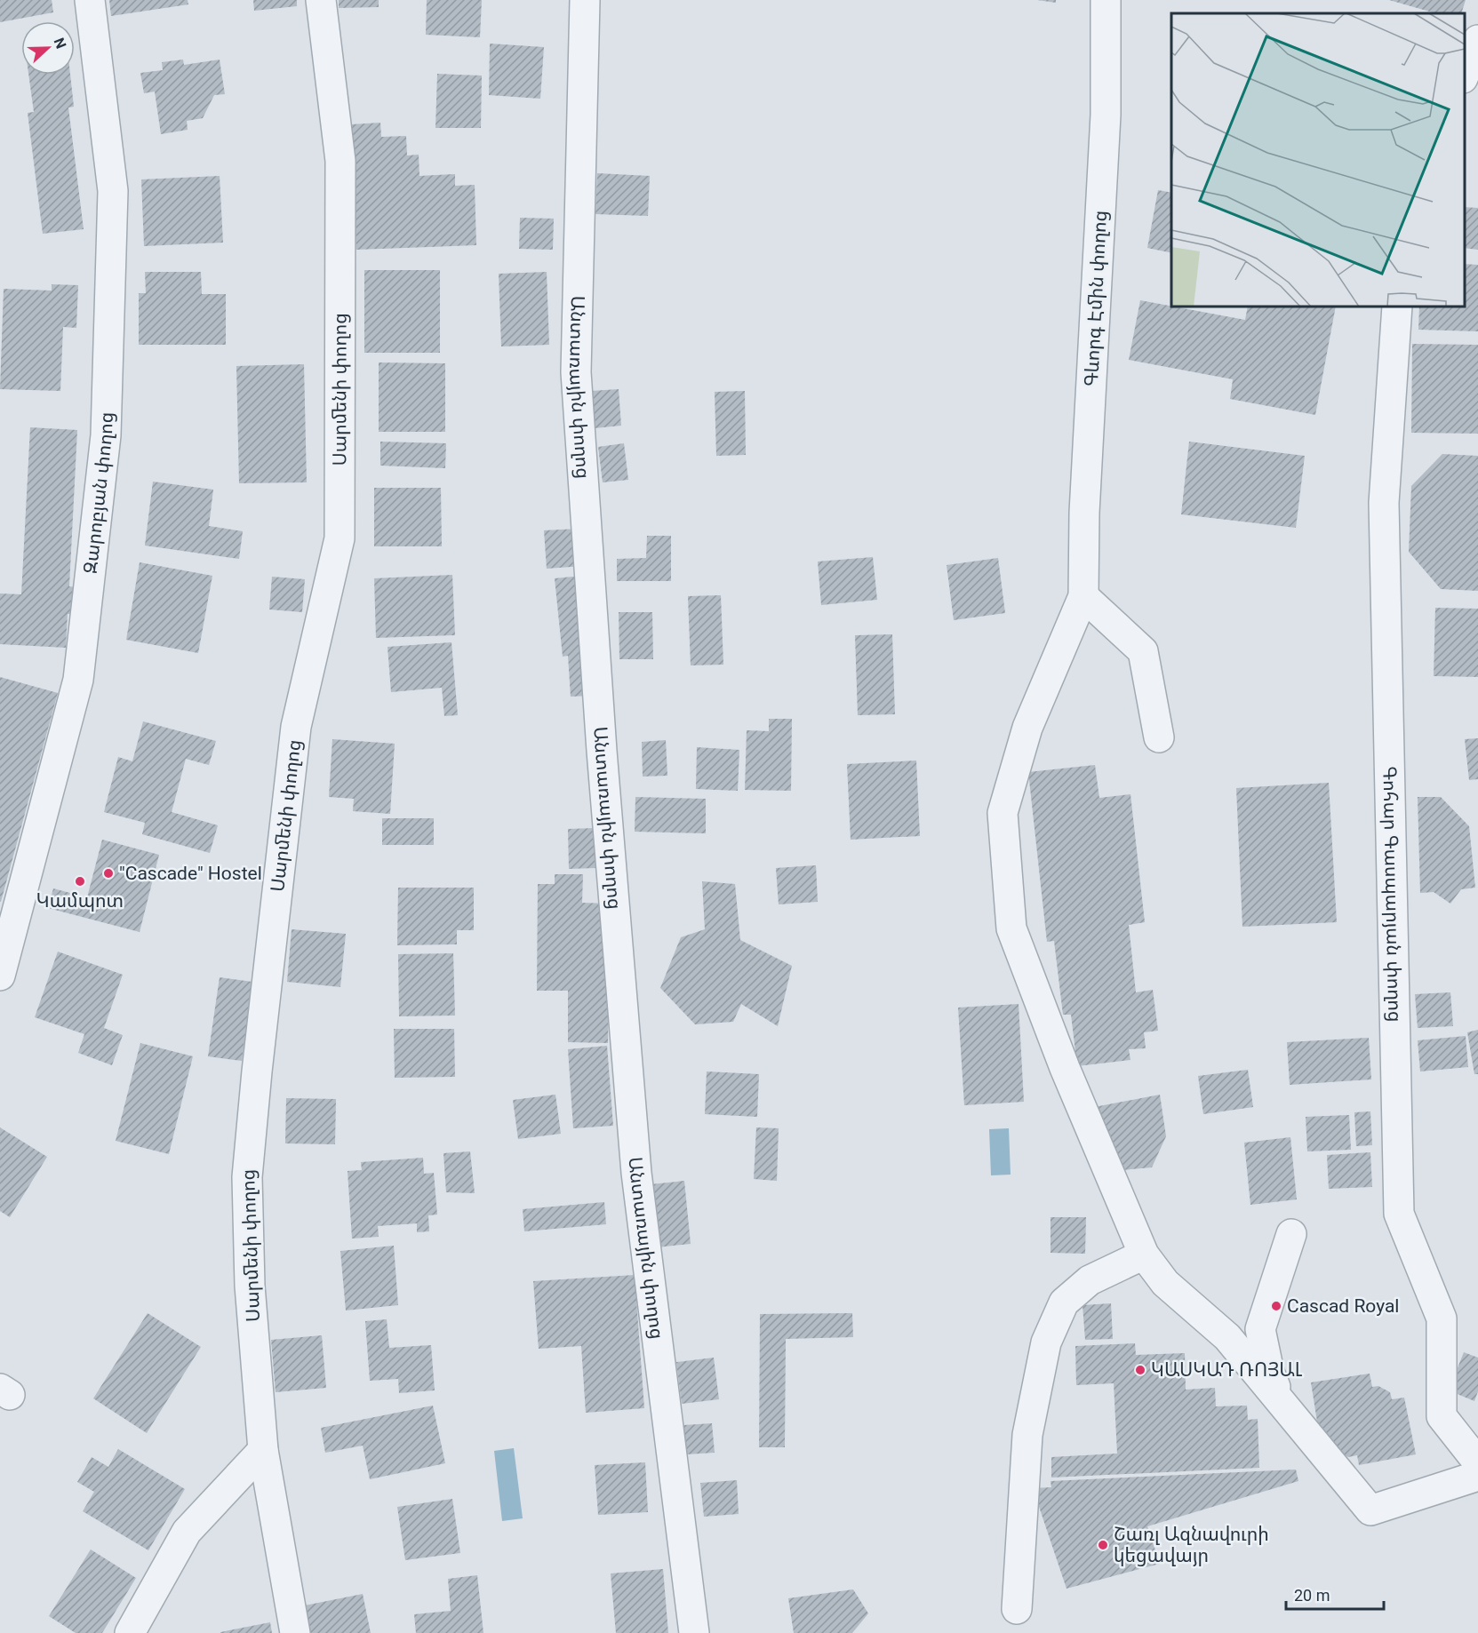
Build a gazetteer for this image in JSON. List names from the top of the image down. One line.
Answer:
{"streets":{"street":["Գևորգ Էմին փողոց","Անտառային փողոց","Սարմենի փողոց","Զարոբյան փողոց","Գոհար Գասպարյան փողոց"]},"places":["\"Cascade\" Hostel","Կամպոտ","Cascad Royal","ԿԱՍԿԱԴ ՌՈՅԱԼ","Շառլ Ազնավուրի կեցավայր"],"scale_bar":"20 m","north":"right"}
